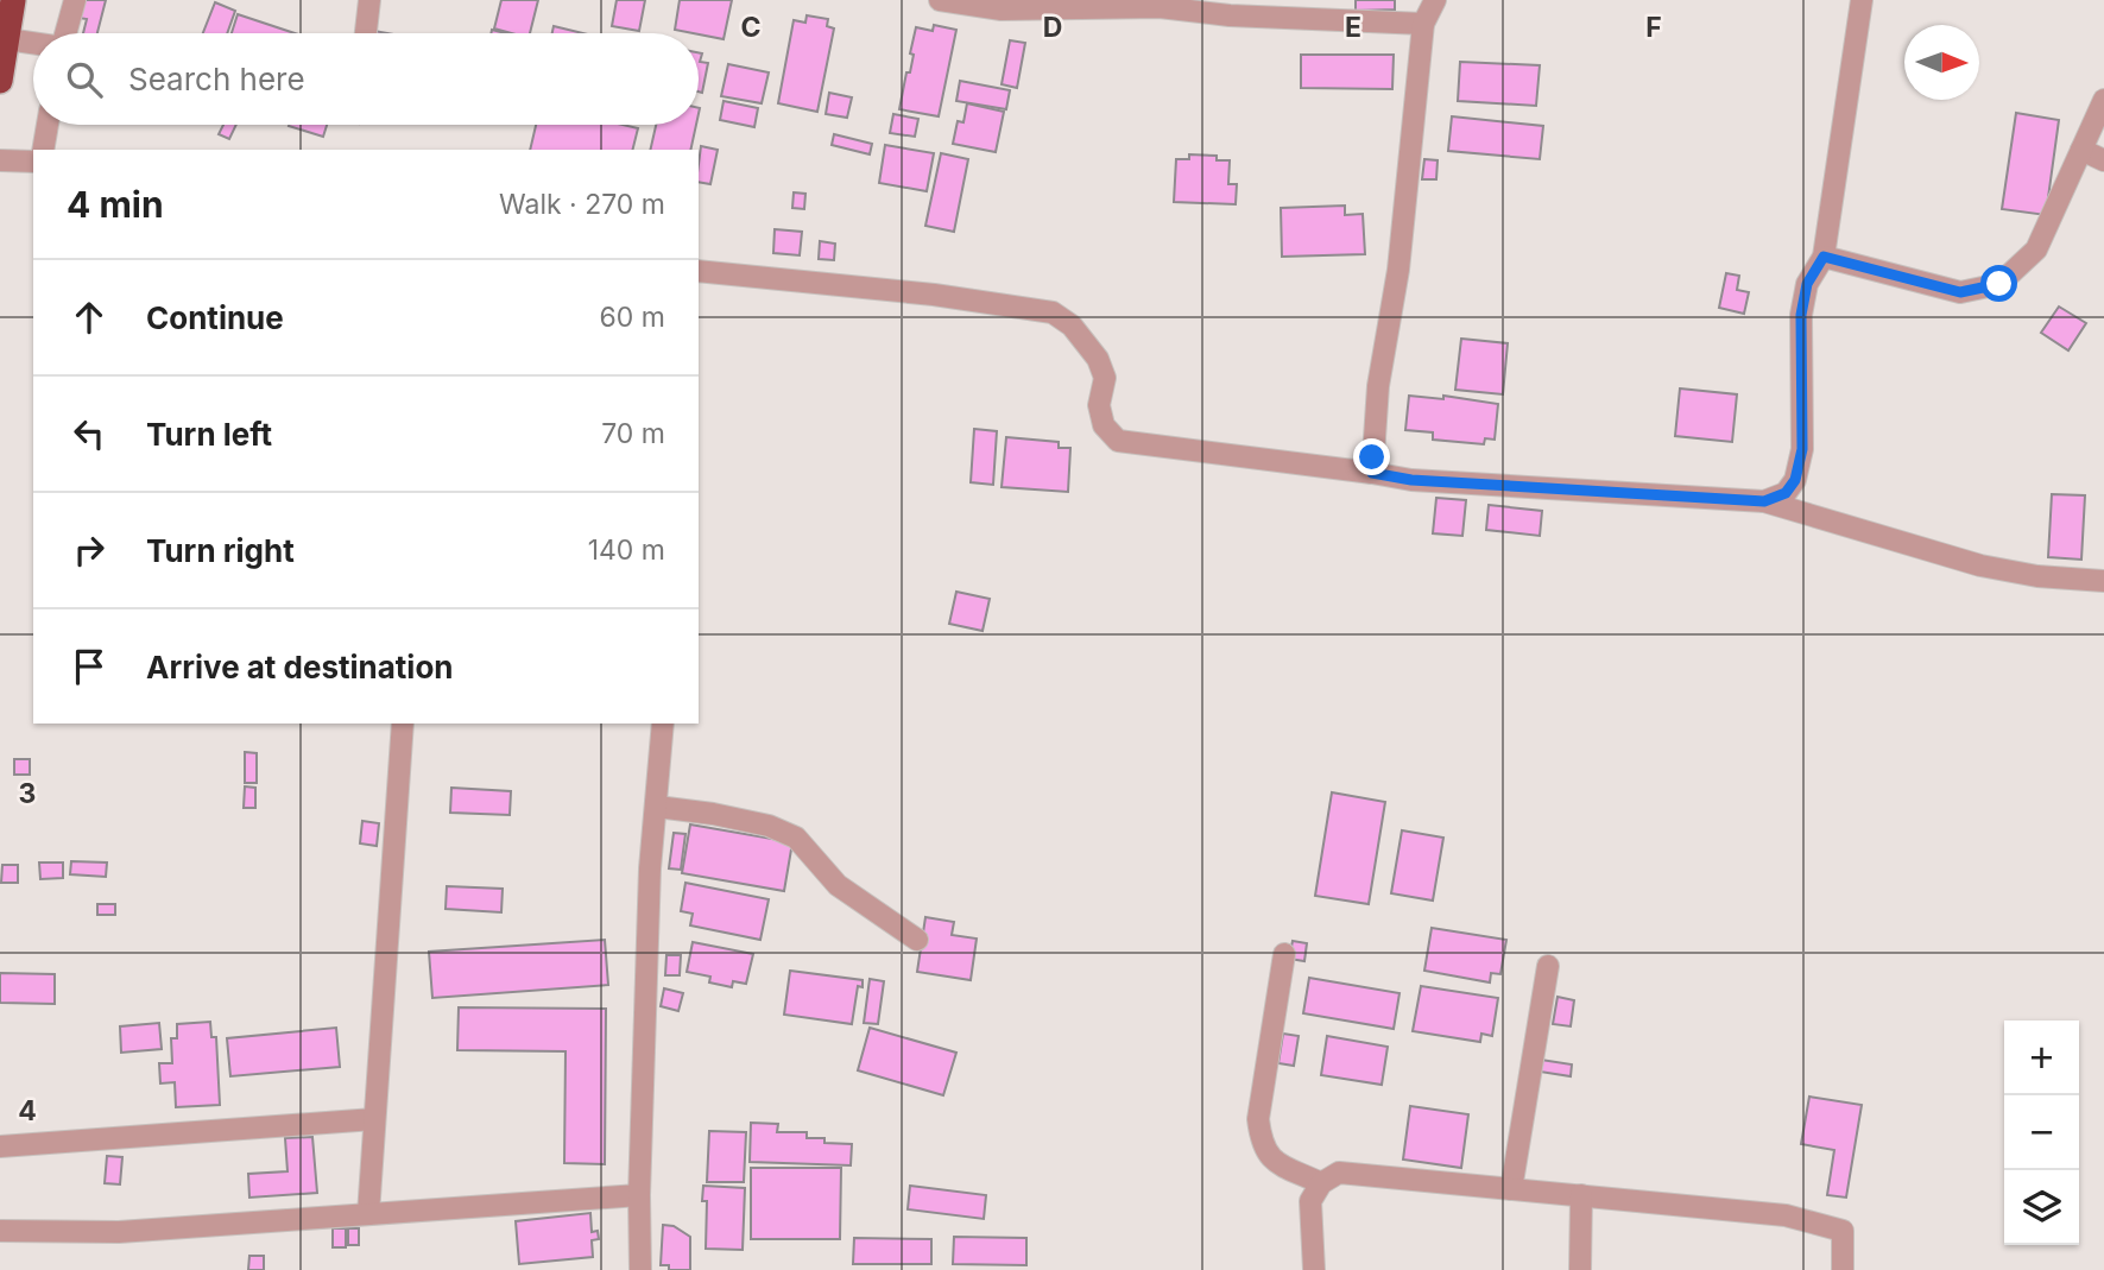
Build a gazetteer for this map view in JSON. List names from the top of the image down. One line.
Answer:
{"north":"right","page":{"search":"Search here","heading":["4 min","Walk · 270 m"],"list":[["Continue","60 m"],["Turn left","70 m"],["Turn right","140 m"],"Arrive at destination"],"map_buttons":["+","−"]},"grid":{"columns":["C","D","E","F"],"rows":["3","4"]}}
